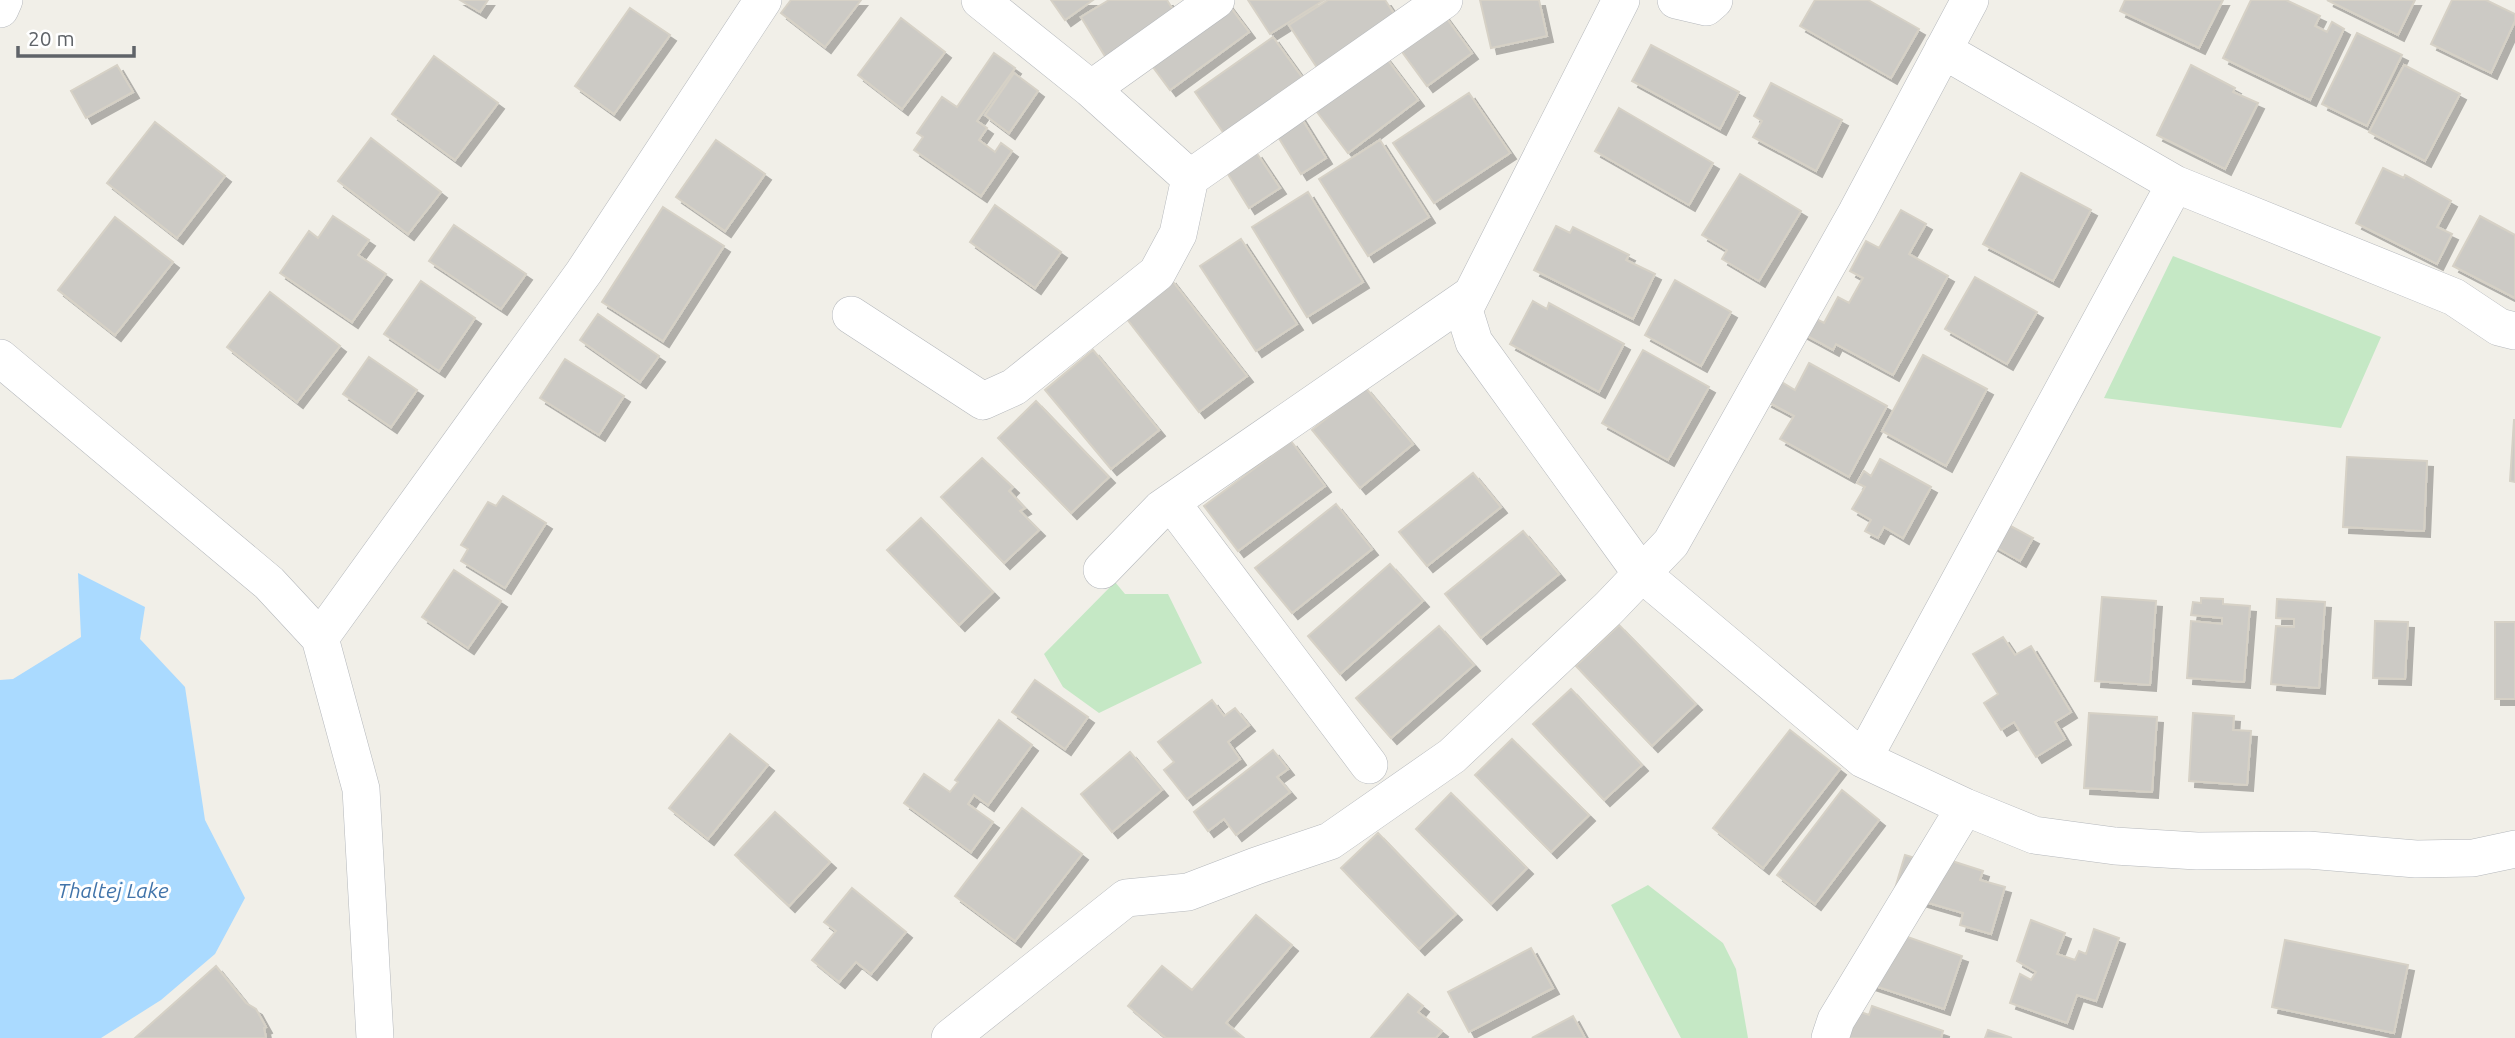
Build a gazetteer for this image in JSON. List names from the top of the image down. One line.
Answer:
{"water":["Thaltej Lake"],"scale_bar":"20 m"}
